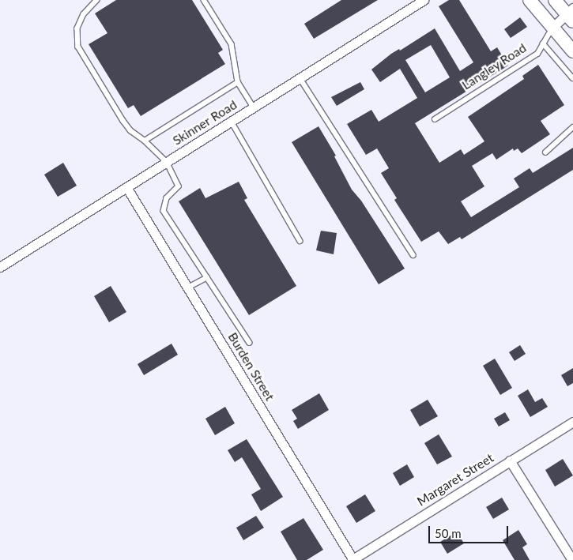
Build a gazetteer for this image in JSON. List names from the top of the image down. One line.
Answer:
{"streets":{"street":["Langley Road","Skinner Road","Burden Street","Margaret Street"]},"crossings":[["Skinner Road","Burden Street"],["Burden Street","Margaret Street"]],"scale_bar":"50 m"}
